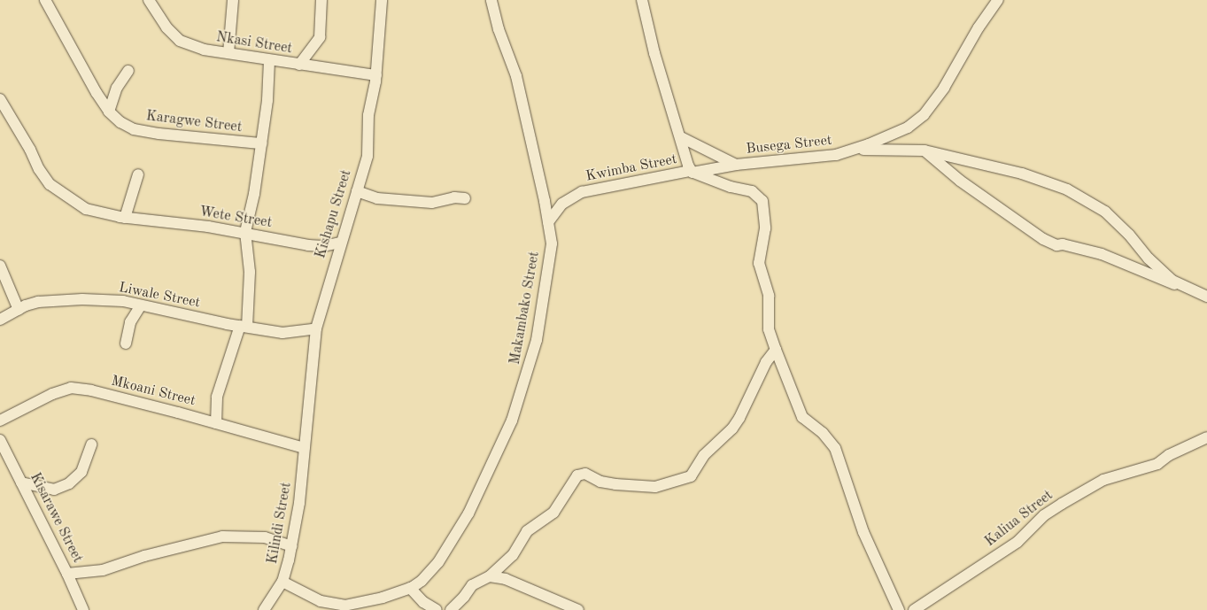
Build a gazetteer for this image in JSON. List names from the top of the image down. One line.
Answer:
{"streets":{"street":["Nkasi Street","Karagwe Street","Busega Street","Kwimba Street","Kishapu Street","Wete Street","Liwale Street","Makambako Street","Mkoani Street","Kisarawe Street","Kaliua Street","Kilindi Street"]},"crossings":[["Nkasi Street","Kishapu Street"],["Busega Street","Kwimba Street"],["Kwimba Street","Makambako Street"],["Kishapu Street","Wete Street"],["Kishapu Street","Liwale Street"],["Kishapu Street","Kilindi Street"],["Makambako Street","Kilindi Street"],["Mkoani Street","Kilindi Street"]]}
